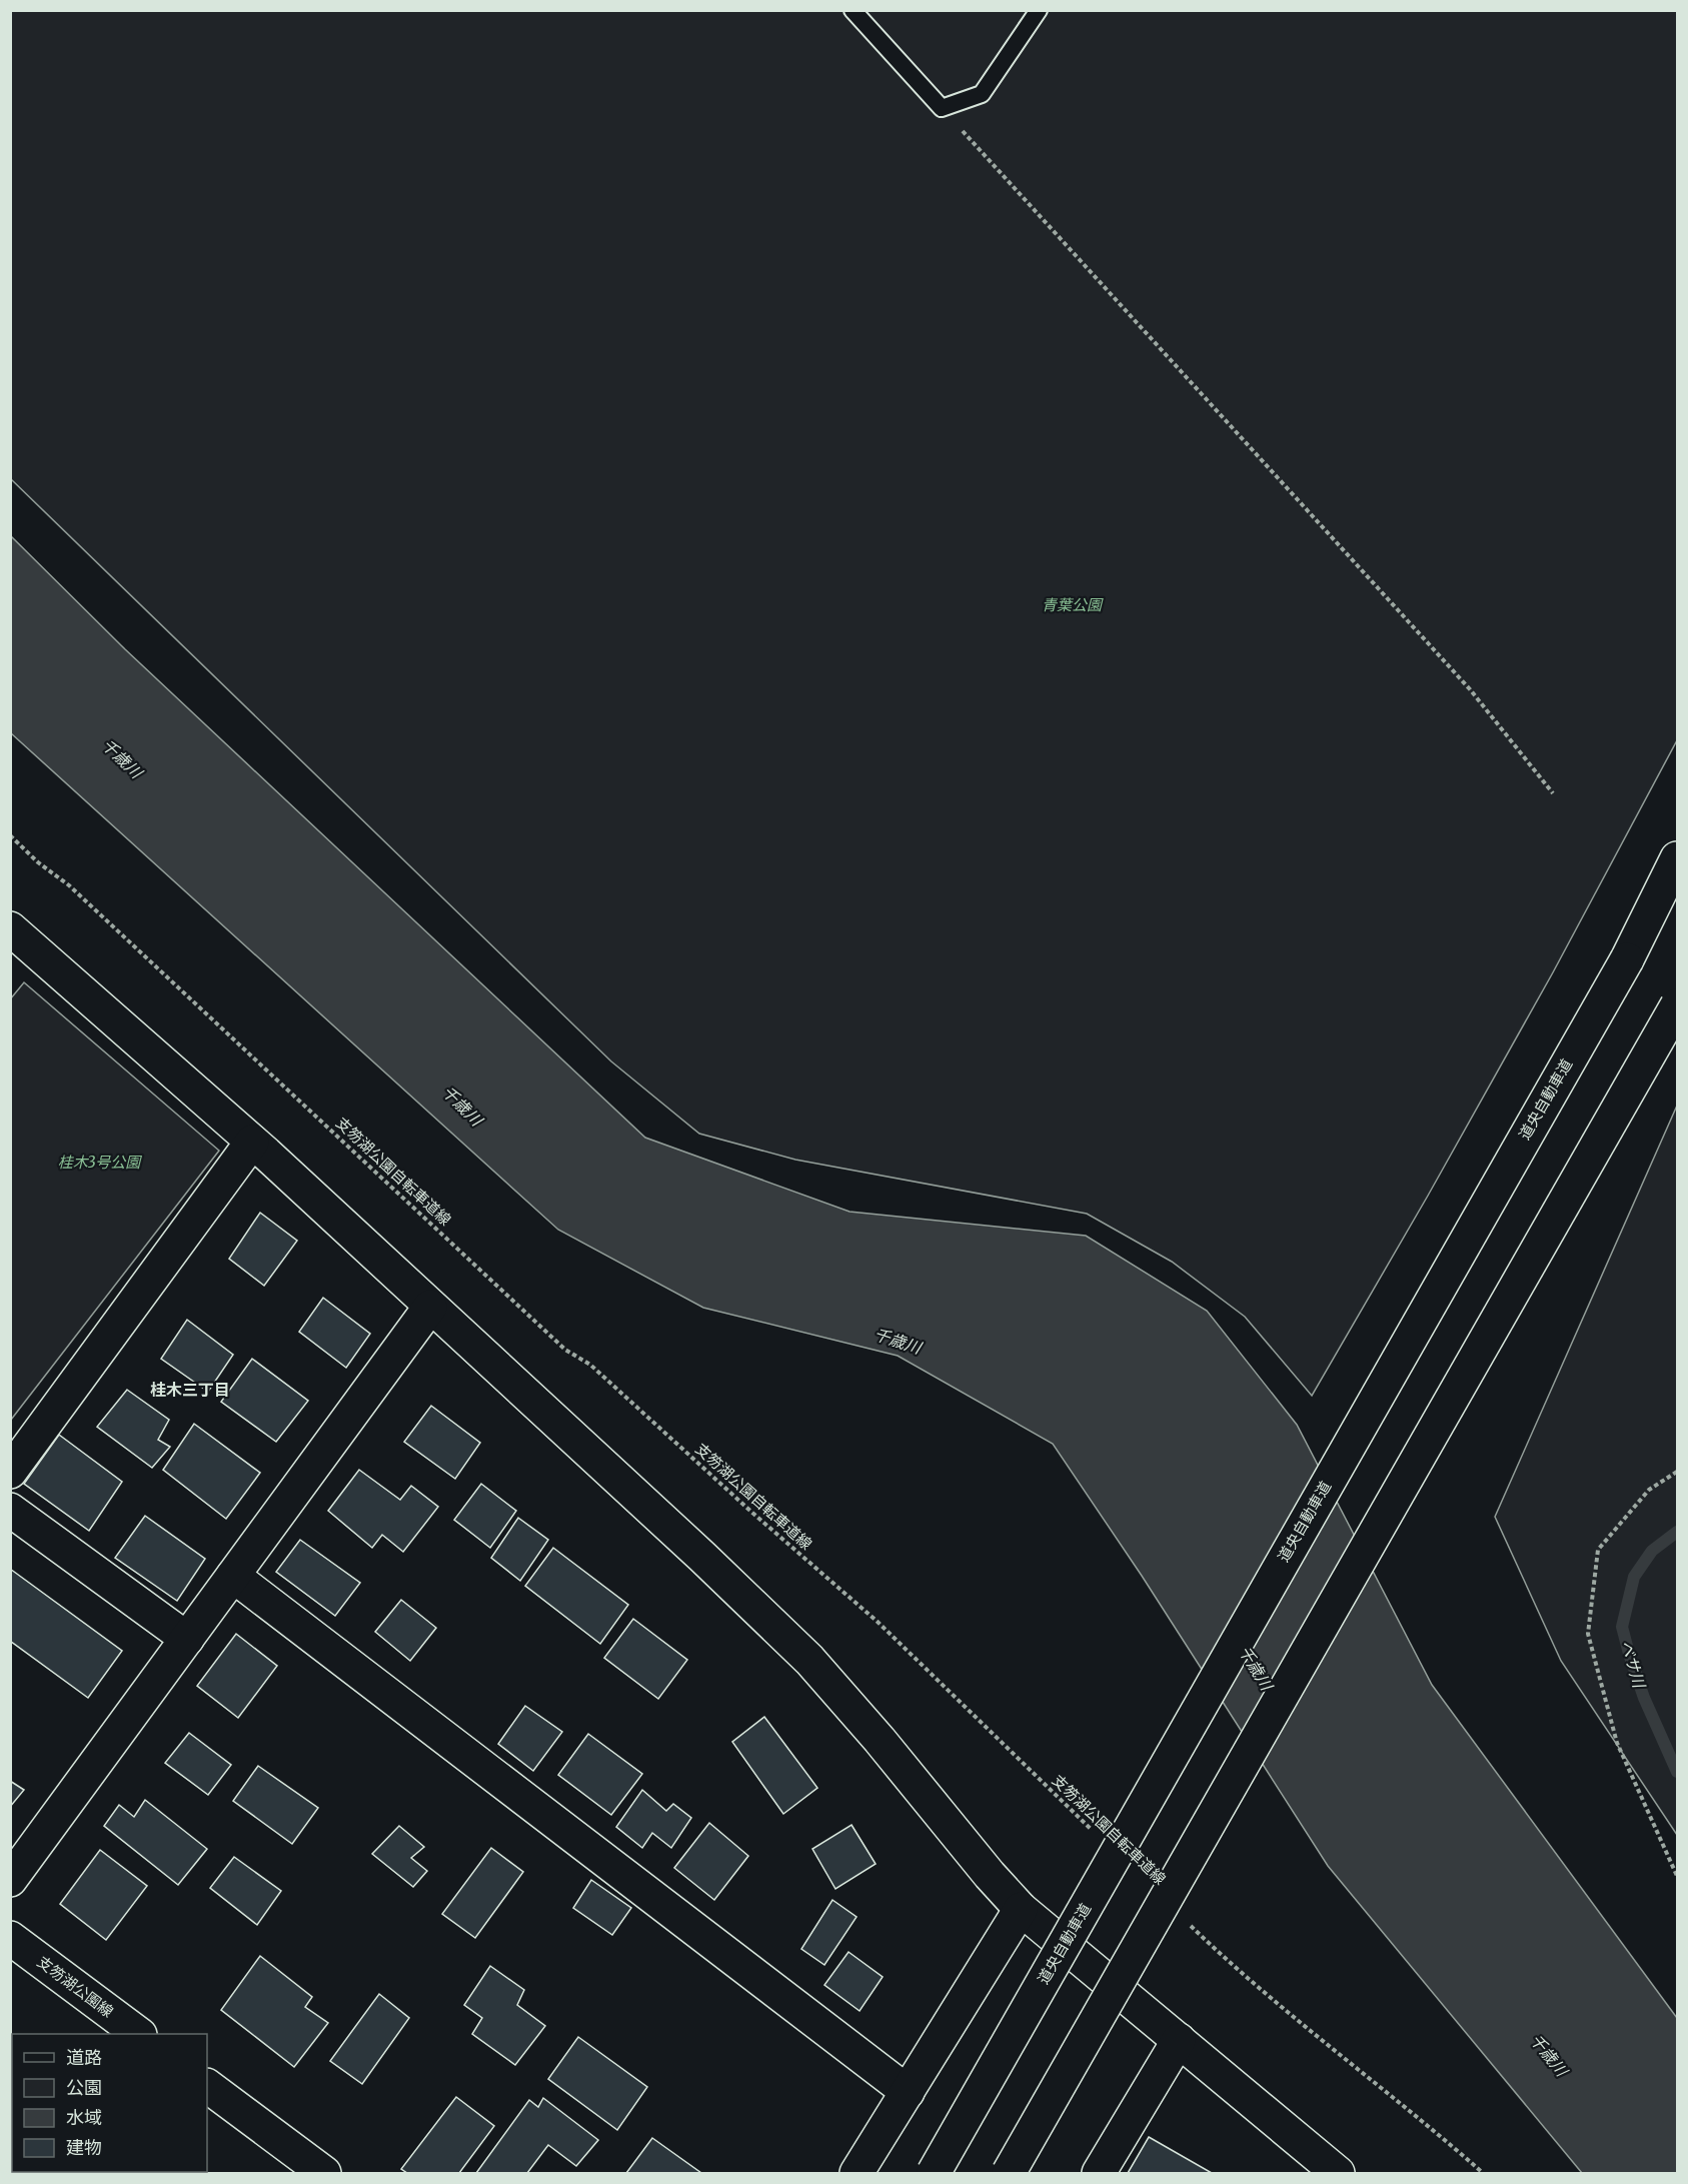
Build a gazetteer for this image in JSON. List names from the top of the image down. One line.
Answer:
{"streets":{"main road":["道央自動車道","支笏湖公園線"],"path":["支笏湖公園自転車道線"]},"districts":["桂木三丁目"],"water":["千歳川","ベサ川"],"parks":["青葉公園","桂木3号公園"],"legend":["道路","公園","水域","建物"]}
